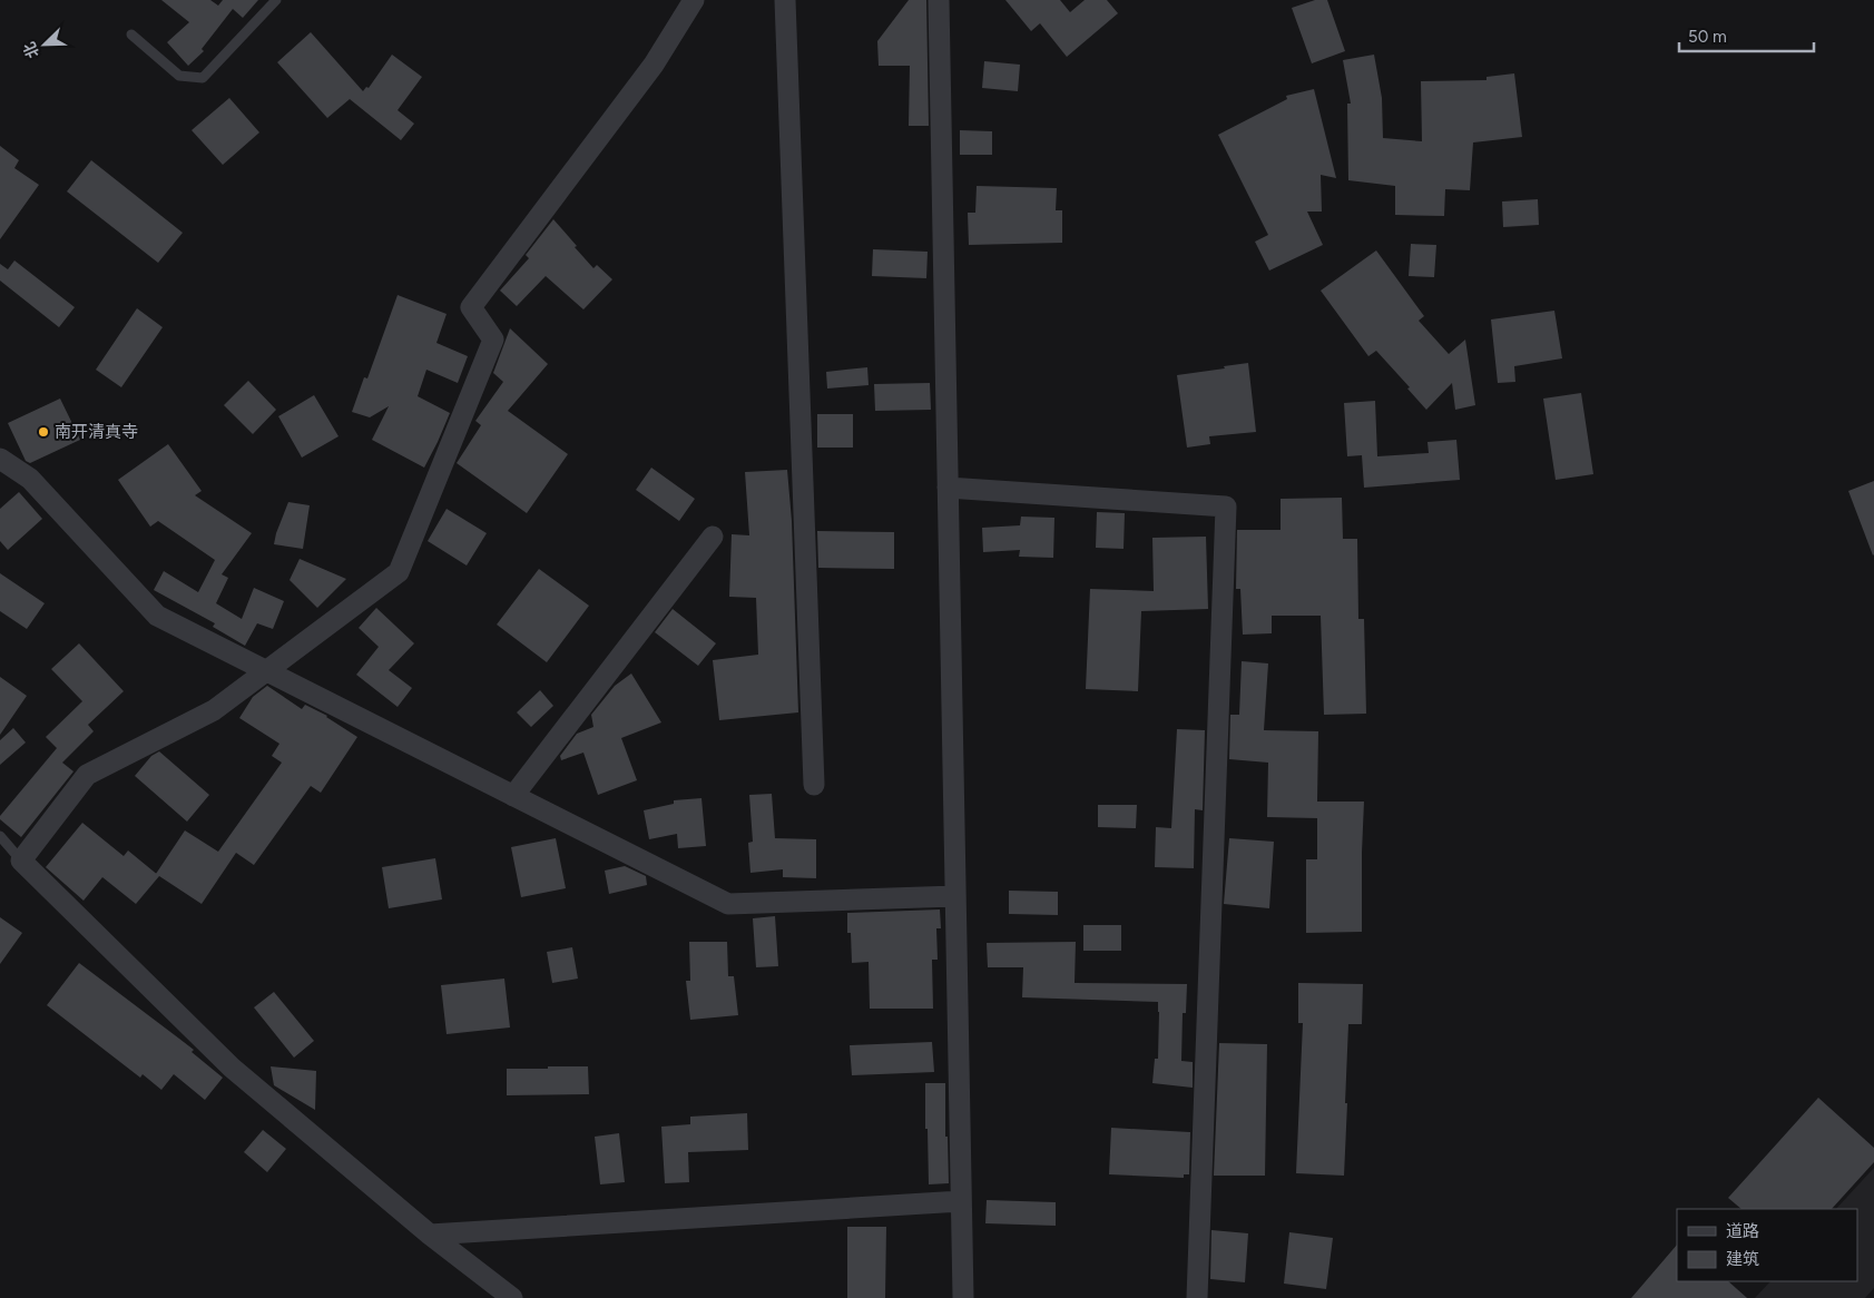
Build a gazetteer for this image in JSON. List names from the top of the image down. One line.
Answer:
{"places":["南开清真寺"],"legend":["道路","建筑"],"scale_bar":"50 m","north":"bottom left"}
